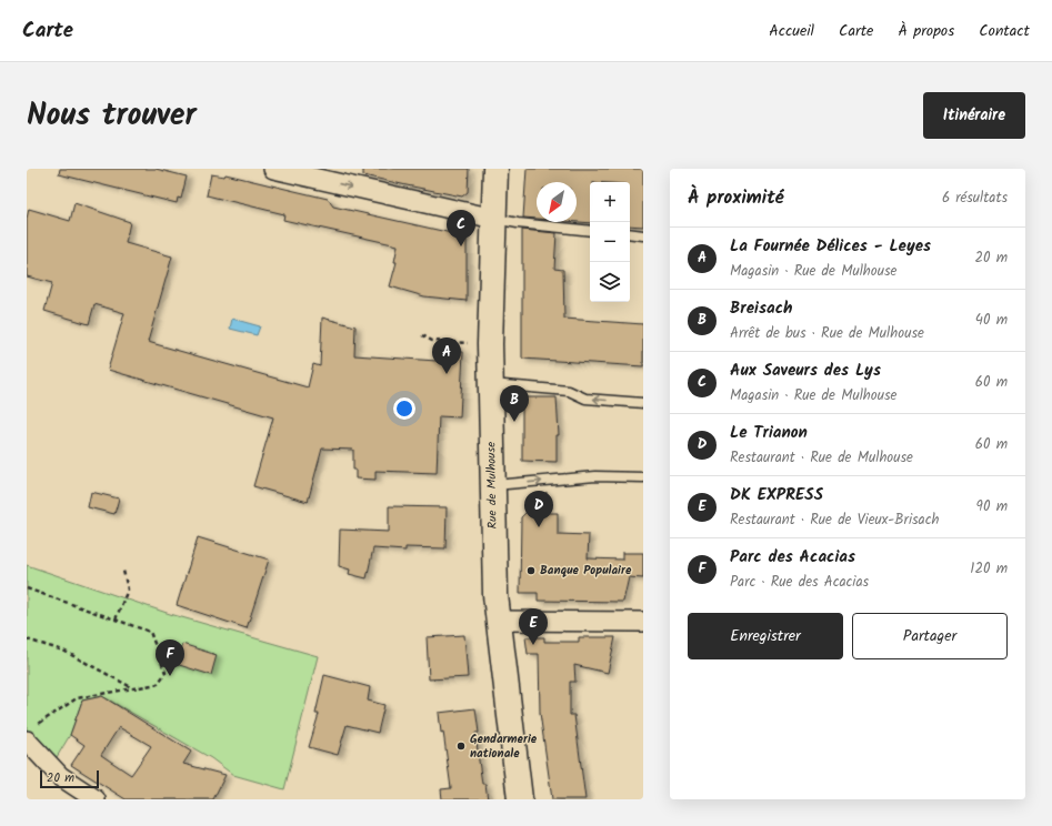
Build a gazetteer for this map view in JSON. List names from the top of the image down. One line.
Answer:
{"streets":{"main road":["Rue de Mulhouse"]},"places":["Banque Populaire","Gendarmerie nationale"],"scale_bar":"20 m","north":"bottom left","page":{"header":"Carte","nav":["Accueil","Carte","À propos","Contact"],"title":"Nous trouver","buttons":["Itinéraire",["Enregistrer","Partager"]],"heading":["À proximité","6 résultats"],"map_buttons":["+","−"],"pins":["C","A","B","D","E","F"],"list":[{"mark":"A","name":"La Fournée Délices - Leyes","note":"Magasin · Rue de Mulhouse","value":"20 m"},{"mark":"B","name":"Breisach","note":"Arrêt de bus · Rue de Mulhouse","value":"40 m"},{"mark":"C","name":"Aux Saveurs des Lys","note":"Magasin · Rue de Mulhouse","value":"60 m"},{"mark":"D","name":"Le Trianon","note":"Restaurant · Rue de Mulhouse","value":"60 m"},{"mark":"E","name":"DK EXPRESS","note":"Restaurant · Rue de Vieux-Brisach","value":"90 m"},{"mark":"F","name":"Parc des Acacias","note":"Parc · Rue des Acacias","value":"120 m"}],"scale":"20 m"}}
